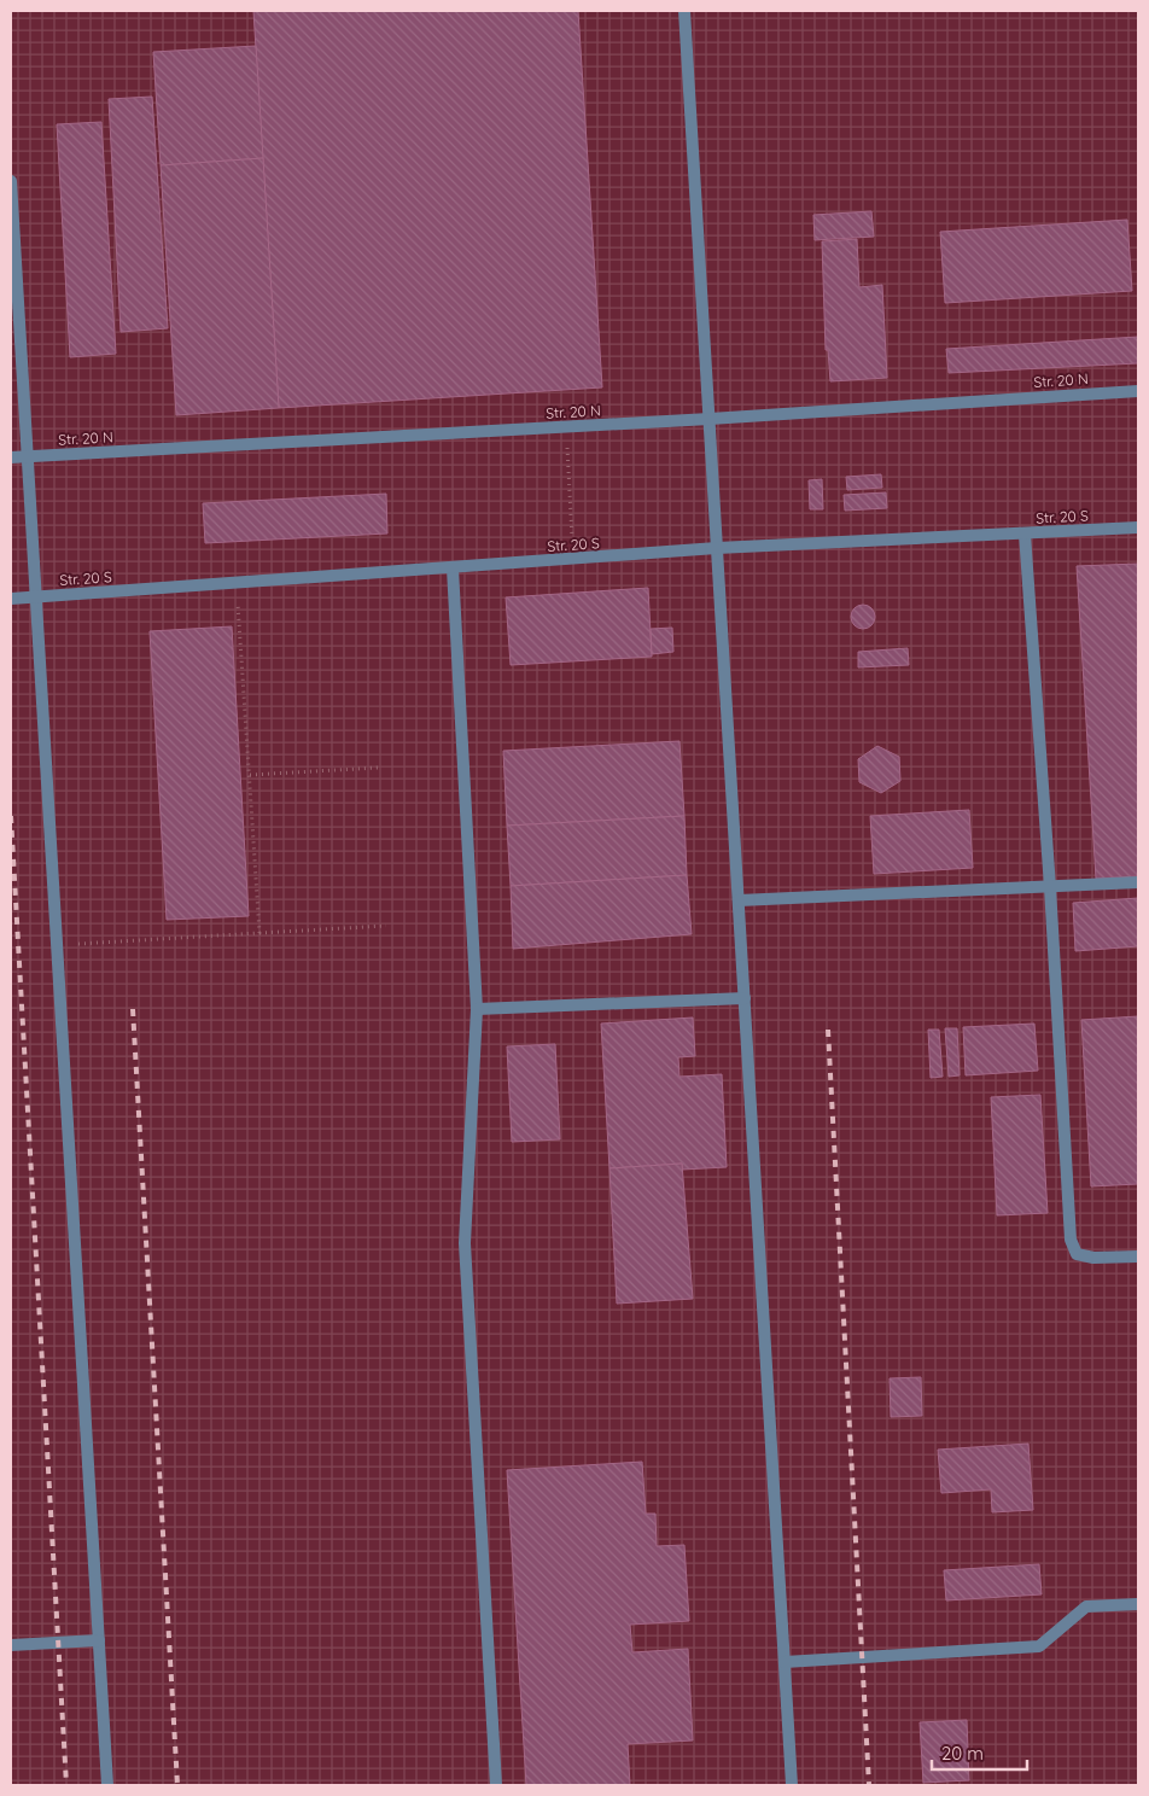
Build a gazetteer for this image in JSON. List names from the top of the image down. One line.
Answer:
{"streets":{"lane":["Str. 20 N","Str. 20 S"]},"scale_bar":"20 m"}
